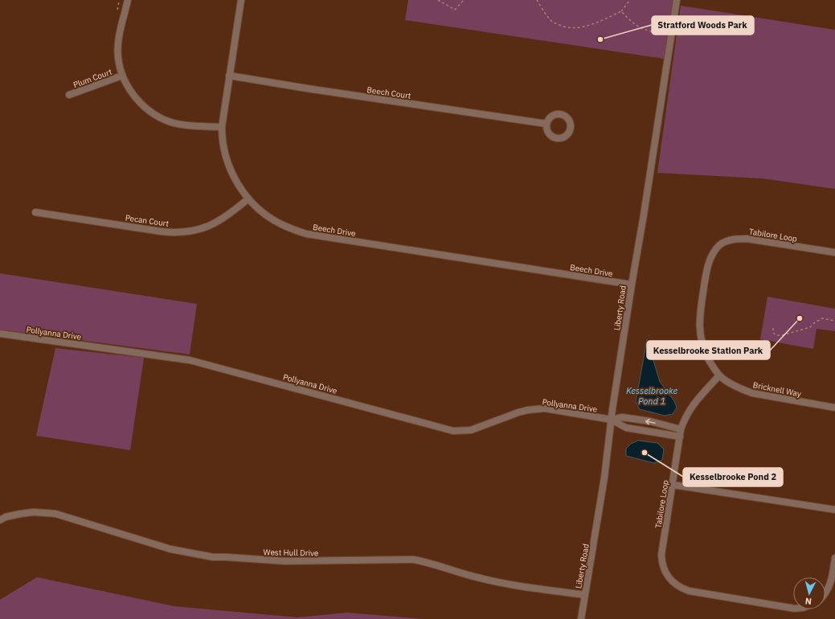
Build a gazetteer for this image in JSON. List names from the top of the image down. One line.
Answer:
{"streets":{"street":["Plum Court","Beech Court","Pecan Court","Beech Drive","Tabilore Loop","Liberty Road","Pollyanna Drive","Bricknell Way","West Hull Drive"]},"crossings":[["Beech Court","Beech Drive"],["Pecan Court","Beech Drive"],["Beech Drive","Liberty Road"],["Tabilore Loop","Bricknell Way"],["Liberty Road","Pollyanna Drive"],["Liberty Road","West Hull Drive"]],"water":["Kesselbrooke Pond 1"],"places":["Stratford Woods Park","Kesselbrooke Station Park","Kesselbrooke Pond 2"],"north":"bottom"}
